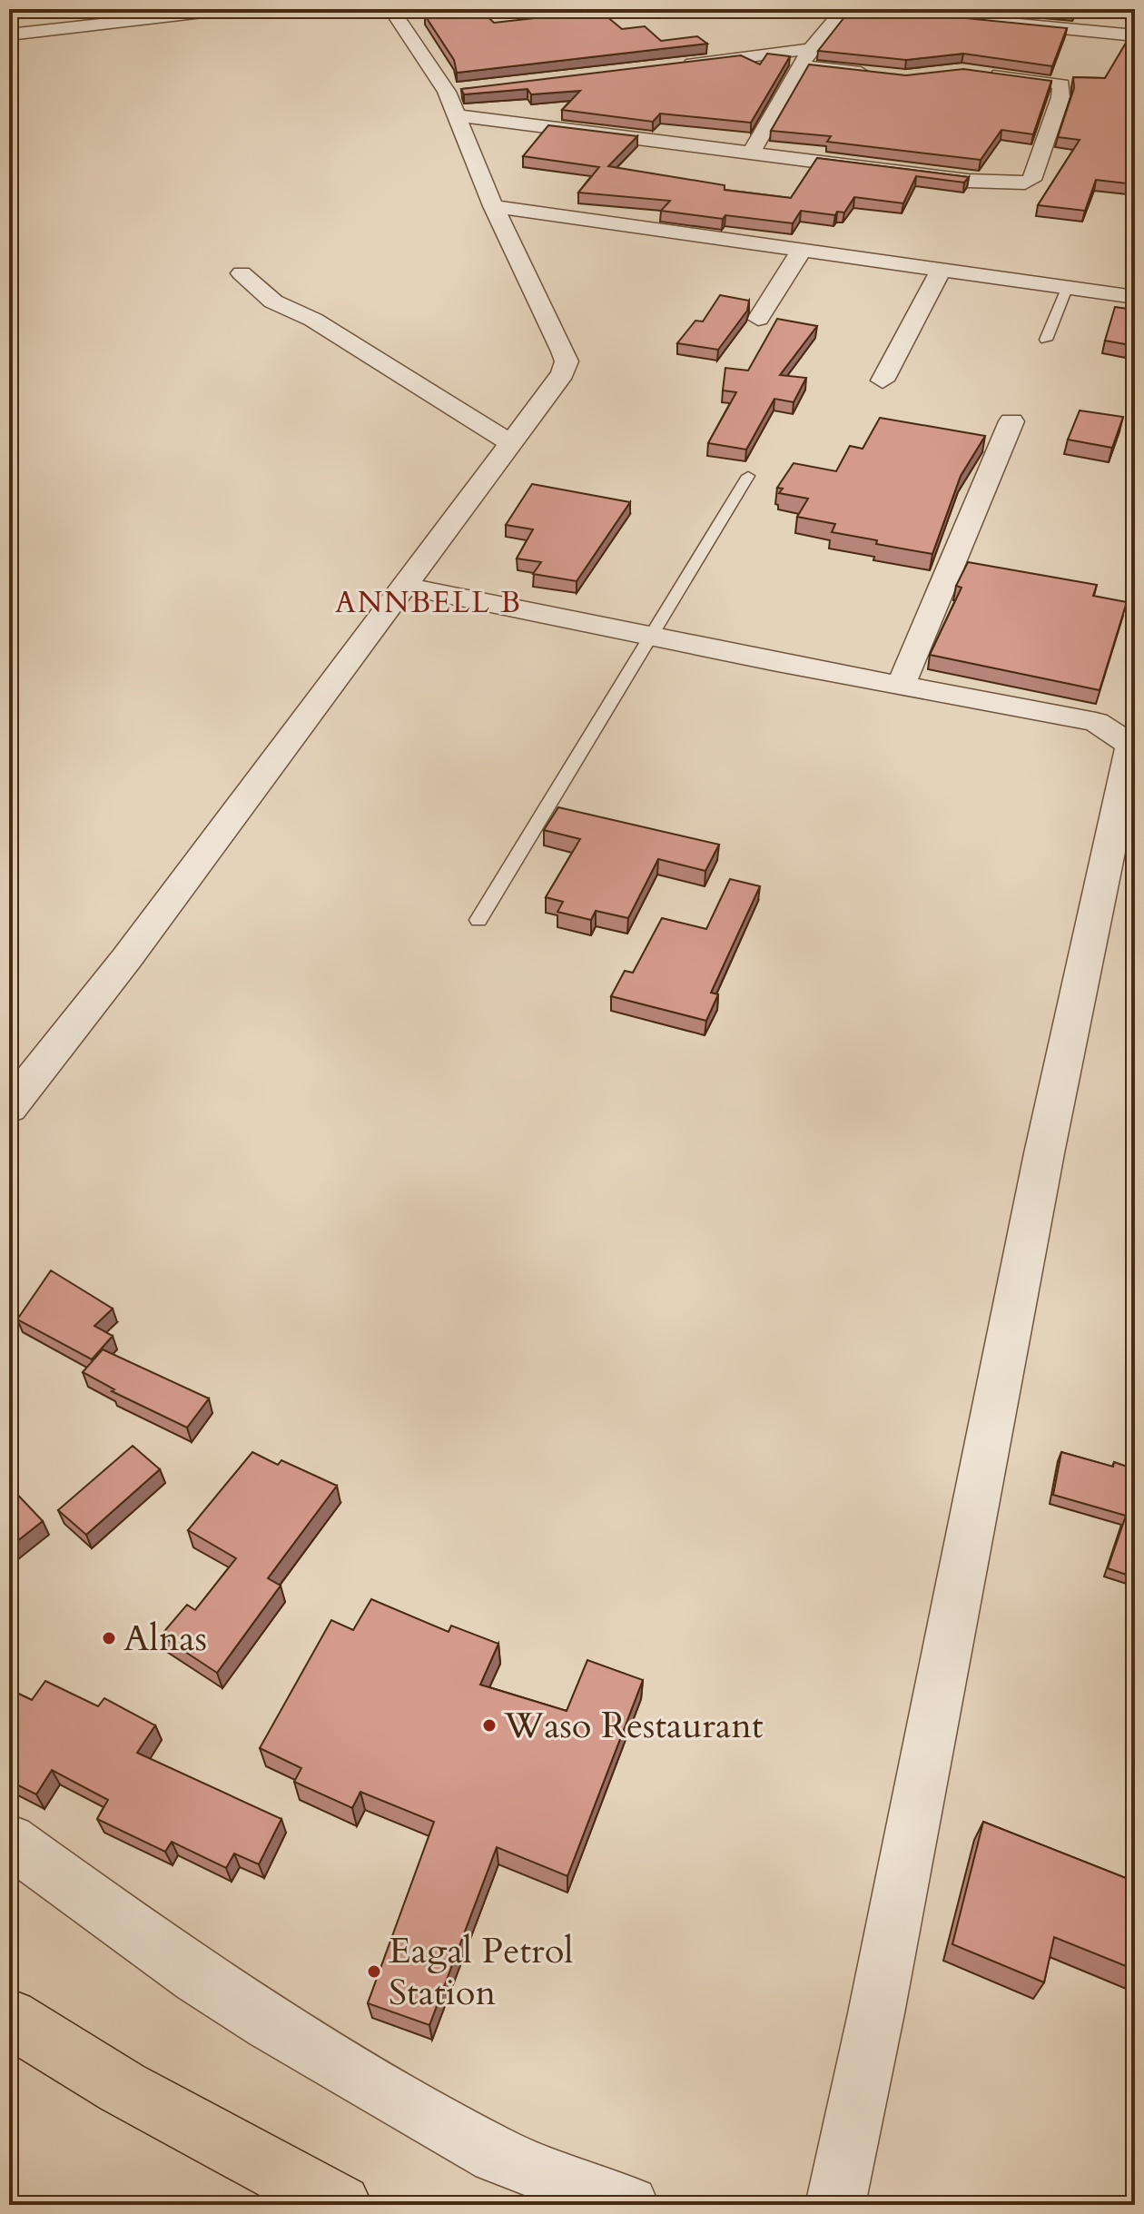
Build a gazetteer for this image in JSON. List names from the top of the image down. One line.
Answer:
{"districts":["ANNBELL B"],"places":["Alnas","Waso Restaurant","Eagal Petrol Station"]}
